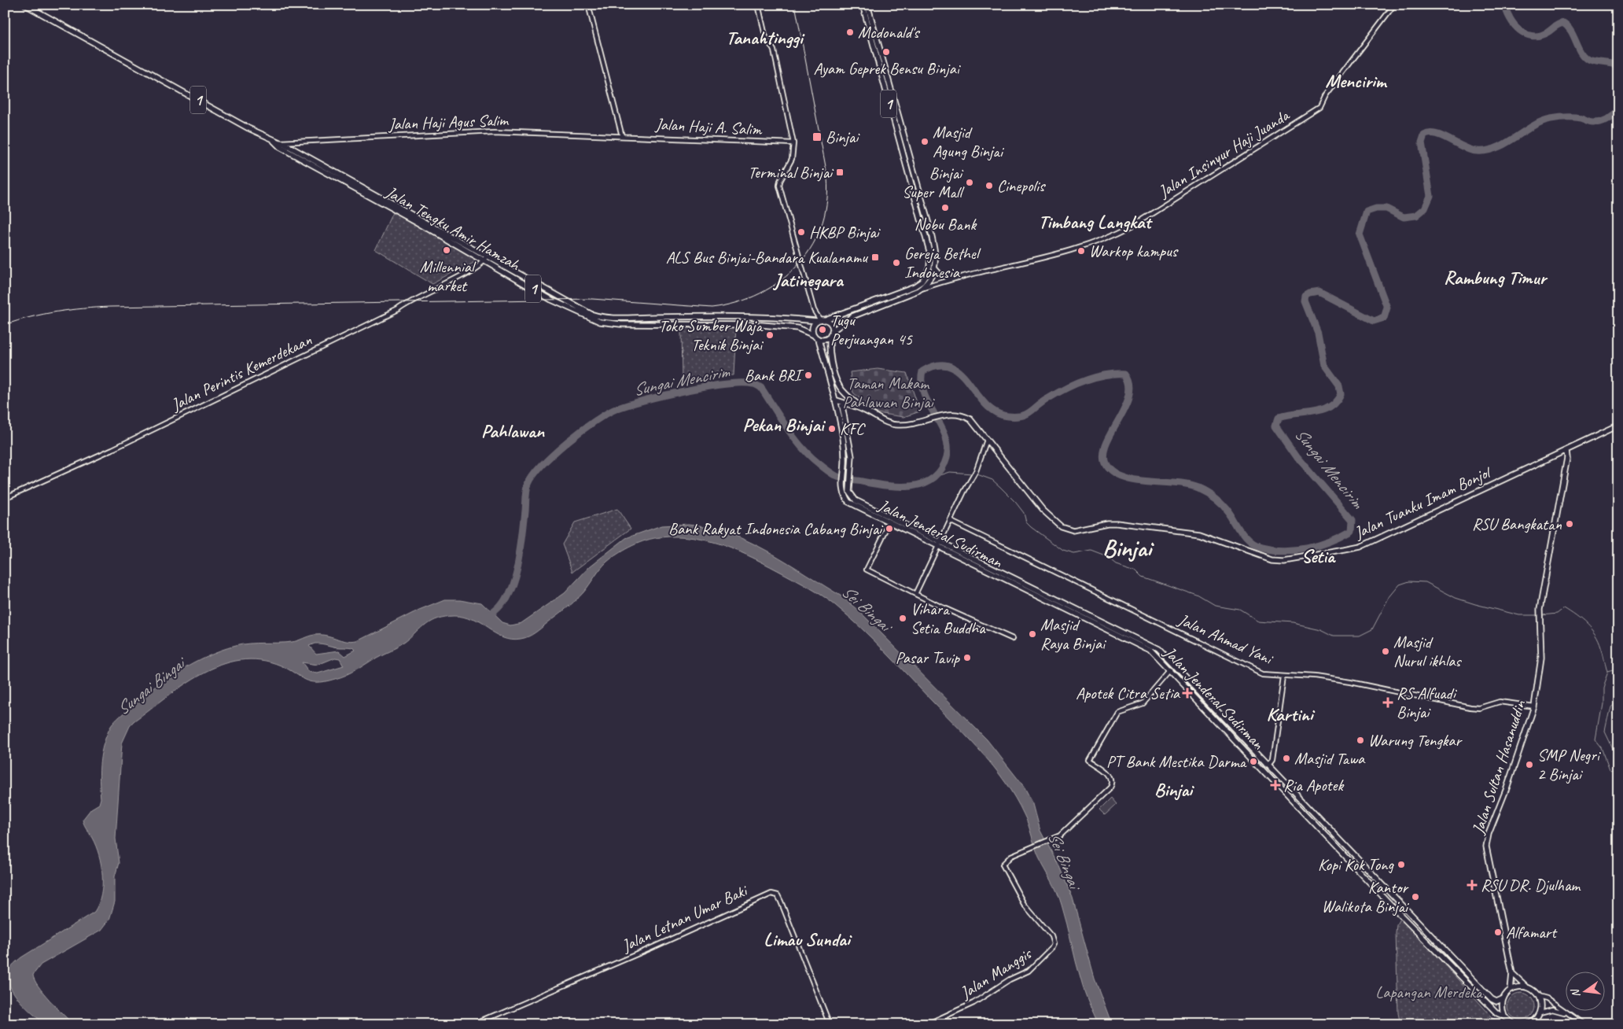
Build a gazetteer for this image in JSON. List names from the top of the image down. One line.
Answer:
{"streets":{"main road":["1","Jalan Tengku Amir Hamzah","Jalan Tuanku Imam Bonjol","Jalan Jenderal Sudirman","Jalan Sultan Hasanuddin"],"street":["Jalan Haji Agus Salim","Jalan Haji A. Salim","Jalan Insinyur Haji Juanda","Jalan Perintis Kemerdekaan","Jalan Ahmad Yani","Jalan Letnan Umar Baki","Jalan Manggis"]},"crossings":[["1","Jalan Tengku Amir Hamzah"],["1","Jalan Jenderal Sudirman"],["Jalan Haji Agus Salim","Jalan Haji A. Salim"],["Jalan Haji Agus Salim","Jalan Tengku Amir Hamzah"],["Jalan Tengku Amir Hamzah","Jalan Perintis Kemerdekaan"],["Jalan Tengku Amir Hamzah","Jalan Jenderal Sudirman"],["Jalan Tuanku Imam Bonjol","Jalan Sultan Hasanuddin"],["Jalan Jenderal Sudirman","Jalan Manggis"],["Jalan Ahmad Yani","Jalan Sultan Hasanuddin"]],"districts":["Tanahtinggi","Mencirim","Timbang Langkat","Rambung Timur","Jatinegara","Pekan Binjai","Pahlawan","Binjai","Setia","Kartini","Binjai","Limau Sundai"],"water":["Sungai Mencirim","Sei Bingai","Sungai Bingai"],"parks":["Taman Makam Pahlawan Binjai","Lapangan Merdeka"],"places":{"other":["Mcdonald's","Ayam Geprek Bensu Binjai","Masjid Agung Binjai","Binjai Super Mall","Cinepolis","Nobu Bank","HKBP Binjai","Millennial market","Warkop kampus","Gereja Bethel Indonesia","Tugu Perjuangan 45","Toko Sumber Waja Teknik Binjai","Bank BRI","KFC","RSU Bangkatan","Bank Rakyat Indonesia Cabang Binjai","Vihara Setia Buddha","Masjid Raya Binjai","Masjid Nurul ikhlas","Pasar Tavip","Warung Tengkar","Masjid Tawa","PT Bank Mestika Darma","SMP Negri 2 Binjai","Kopi Kok Tong","Kantor Walikota Binjai","Alfamart"],"transit":["Binjai","Terminal Binjai","ALS Bus Binjai-Bandara Kualanamu"],"health":["Apotek Citra Setia","RS Alfuadi Binjai","Ria Apotek","RSU DR. Djulham"]},"north":"left"}
